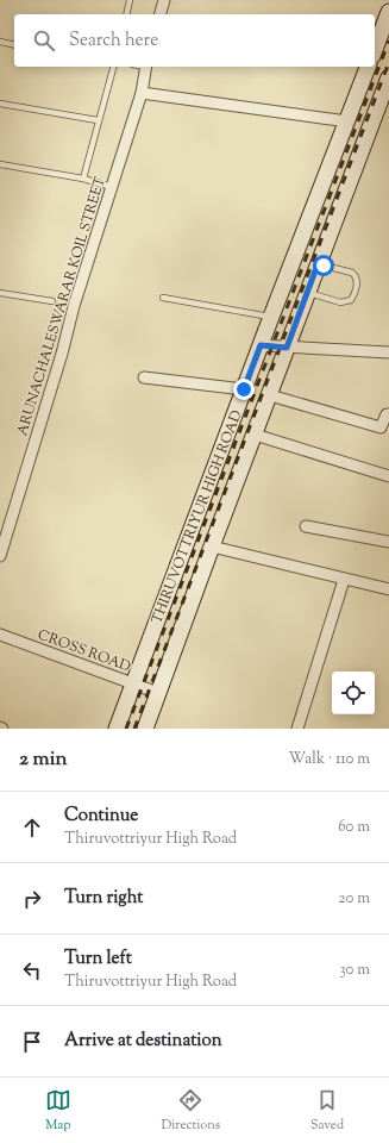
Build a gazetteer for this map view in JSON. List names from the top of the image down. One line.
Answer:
{"streets":{"main road":["THIRUVOTTRIYUR HIGH ROAD"],"street":["ARUNACHALESWARAR KOIL STREET","CROSS ROAD"]},"crossings":[["THIRUVOTTRIYUR HIGH ROAD","CROSS ROAD"]],"page":{"search":"Search here","heading":["2 min","Walk · 110 m"],"list":[["Continue","Thiruvottriyur High Road","60 m"],["Turn right","20 m"],["Turn left","Thiruvottriyur High Road","30 m"],"Arrive at destination"],"nav":["Map","Directions","Saved"]}}
